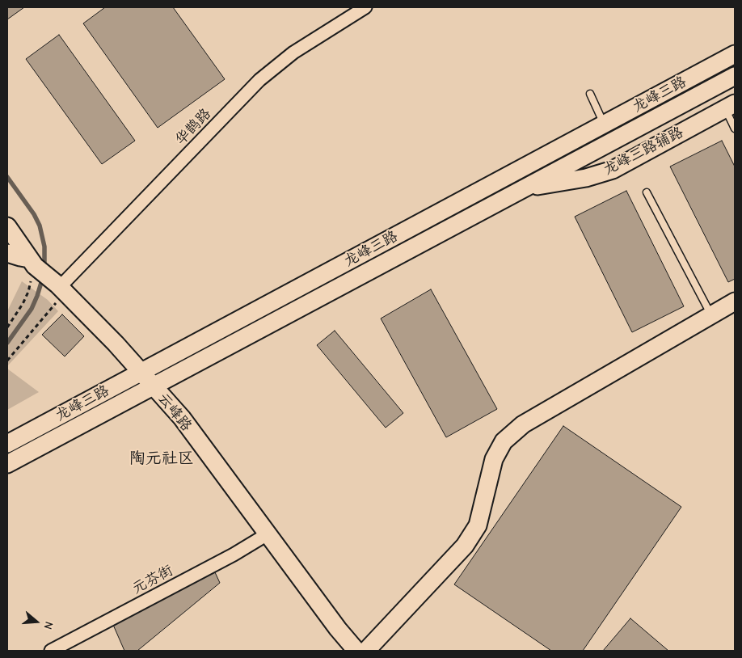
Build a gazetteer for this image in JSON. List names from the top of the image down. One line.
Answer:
{"streets":{"main road":["龙峰三路","龙峰三路辅路","云峰路"],"street":["华鹊路","元芬街"]},"crossings":[["龙峰三路","龙峰三路辅路"],["龙峰三路","云峰路"],["华鹊路","云峰路"],["云峰路","元芬街"]],"districts":["陶元社区"],"north":"right"}
